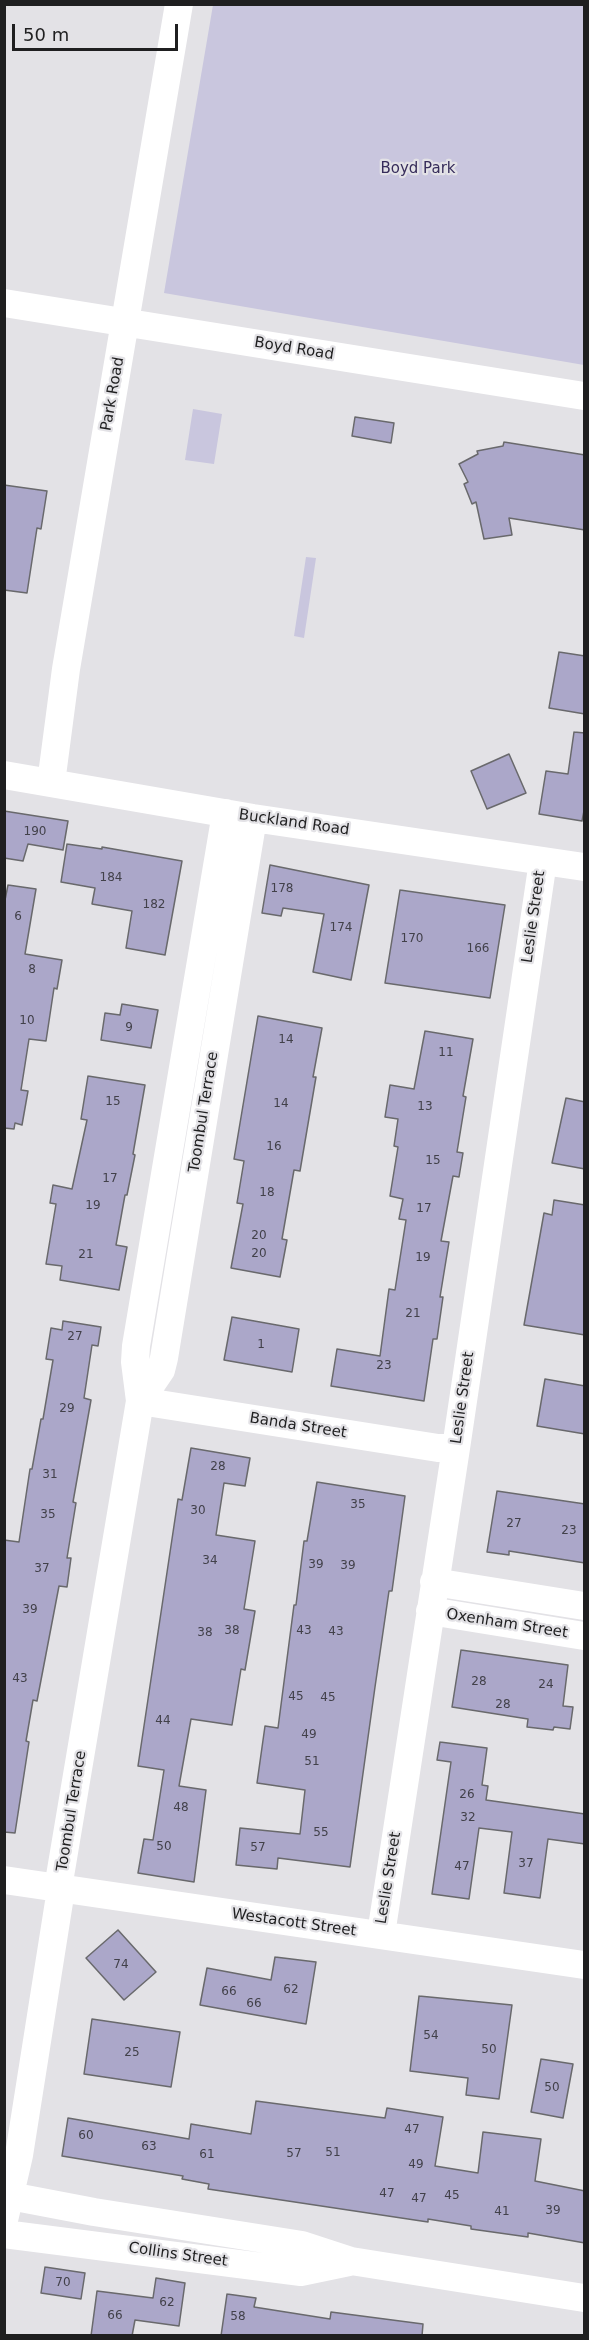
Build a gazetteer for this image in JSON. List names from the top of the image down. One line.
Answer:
{"streets":{"street":["Boyd Road","Park Road","Buckland Road","Leslie Street","Toombul Terrace","Banda Street","Oxenham Street","Westacott Street","Collins Street"]},"crossings":[["Boyd Road","Park Road"],["Park Road","Buckland Road"],["Buckland Road","Leslie Street"],["Buckland Road","Toombul Terrace"],["Leslie Street","Banda Street"],["Leslie Street","Oxenham Street"],["Leslie Street","Westacott Street"],["Toombul Terrace","Banda Street"],["Toombul Terrace","Westacott Street"],["Toombul Terrace","Collins Street"]],"parks":["Boyd Park"],"house_numbers":["190","184","178","182","6","174","170","166","8","10","9","14","11","15","14","13","16","15","17","18","19","17","20","20","21","19","21","27","1","23","29","28","31","35","30","35","27","23","34","39","39","37","39","38","43","43","38","43","28","24","45","45","28","44","49","51","26","48","32","55","50","57","37","47","74","62","66","66","54","50","25","50","47","60","63","51","57","61","49","47","45","47","39","41","70","62","66","58"],"scale_bar":"50 m"}
